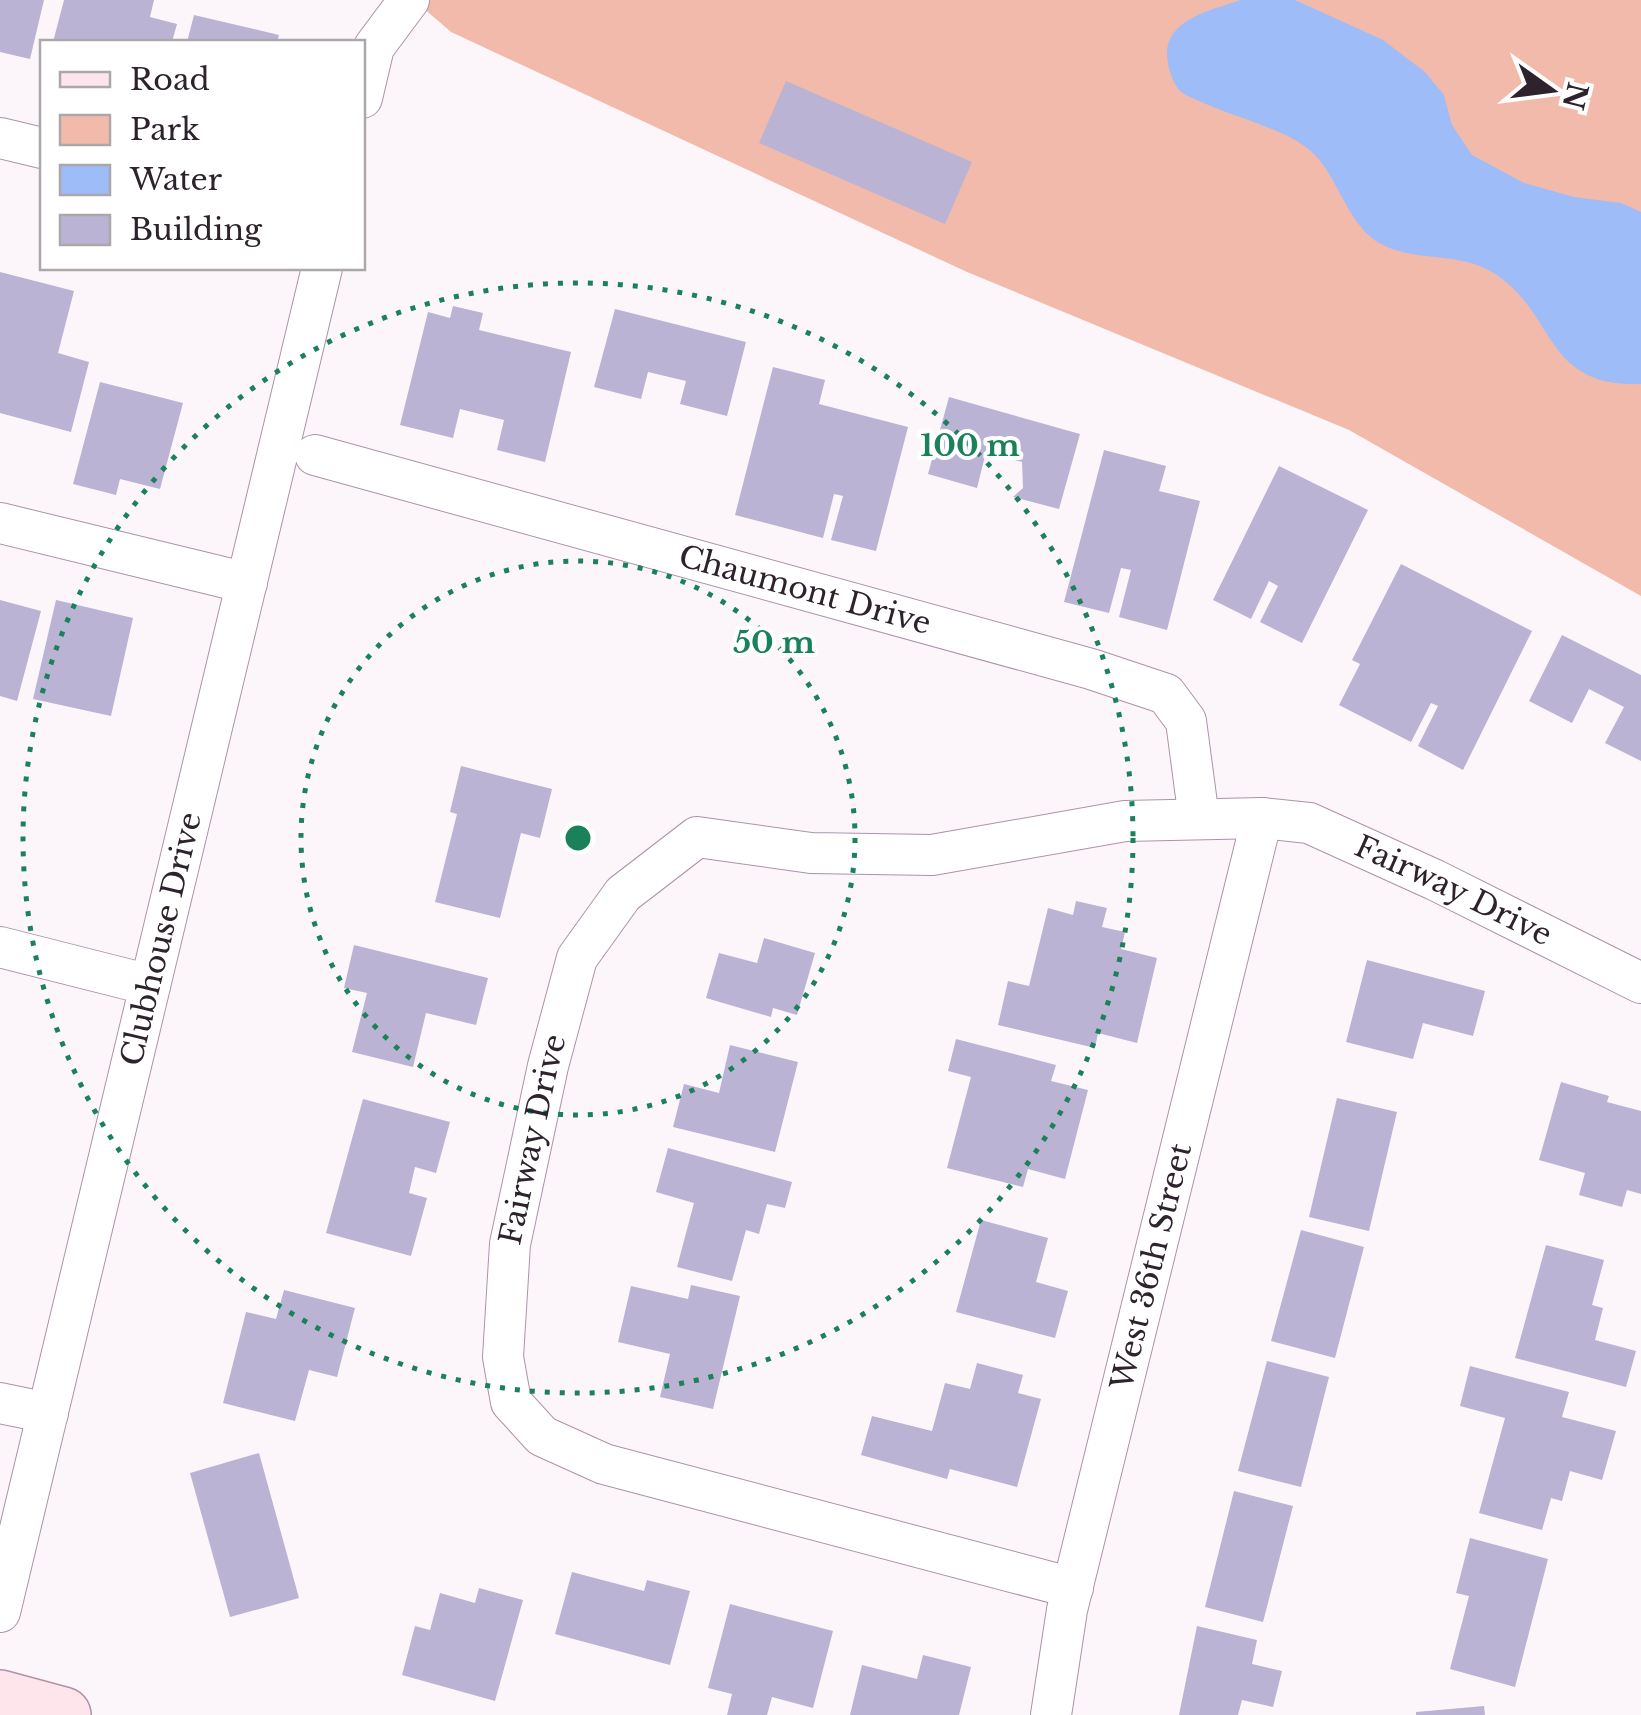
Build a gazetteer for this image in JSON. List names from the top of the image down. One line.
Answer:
{"streets":{"street":["Chaumont Drive","Fairway Drive","Clubhouse Drive","West 36th Street"]},"crossings":[["Chaumont Drive","Fairway Drive"],["Fairway Drive","West 36th Street"]],"legend":["Road","Park","Water","Building"],"north":"right","rings":["100 m","50 m"]}
